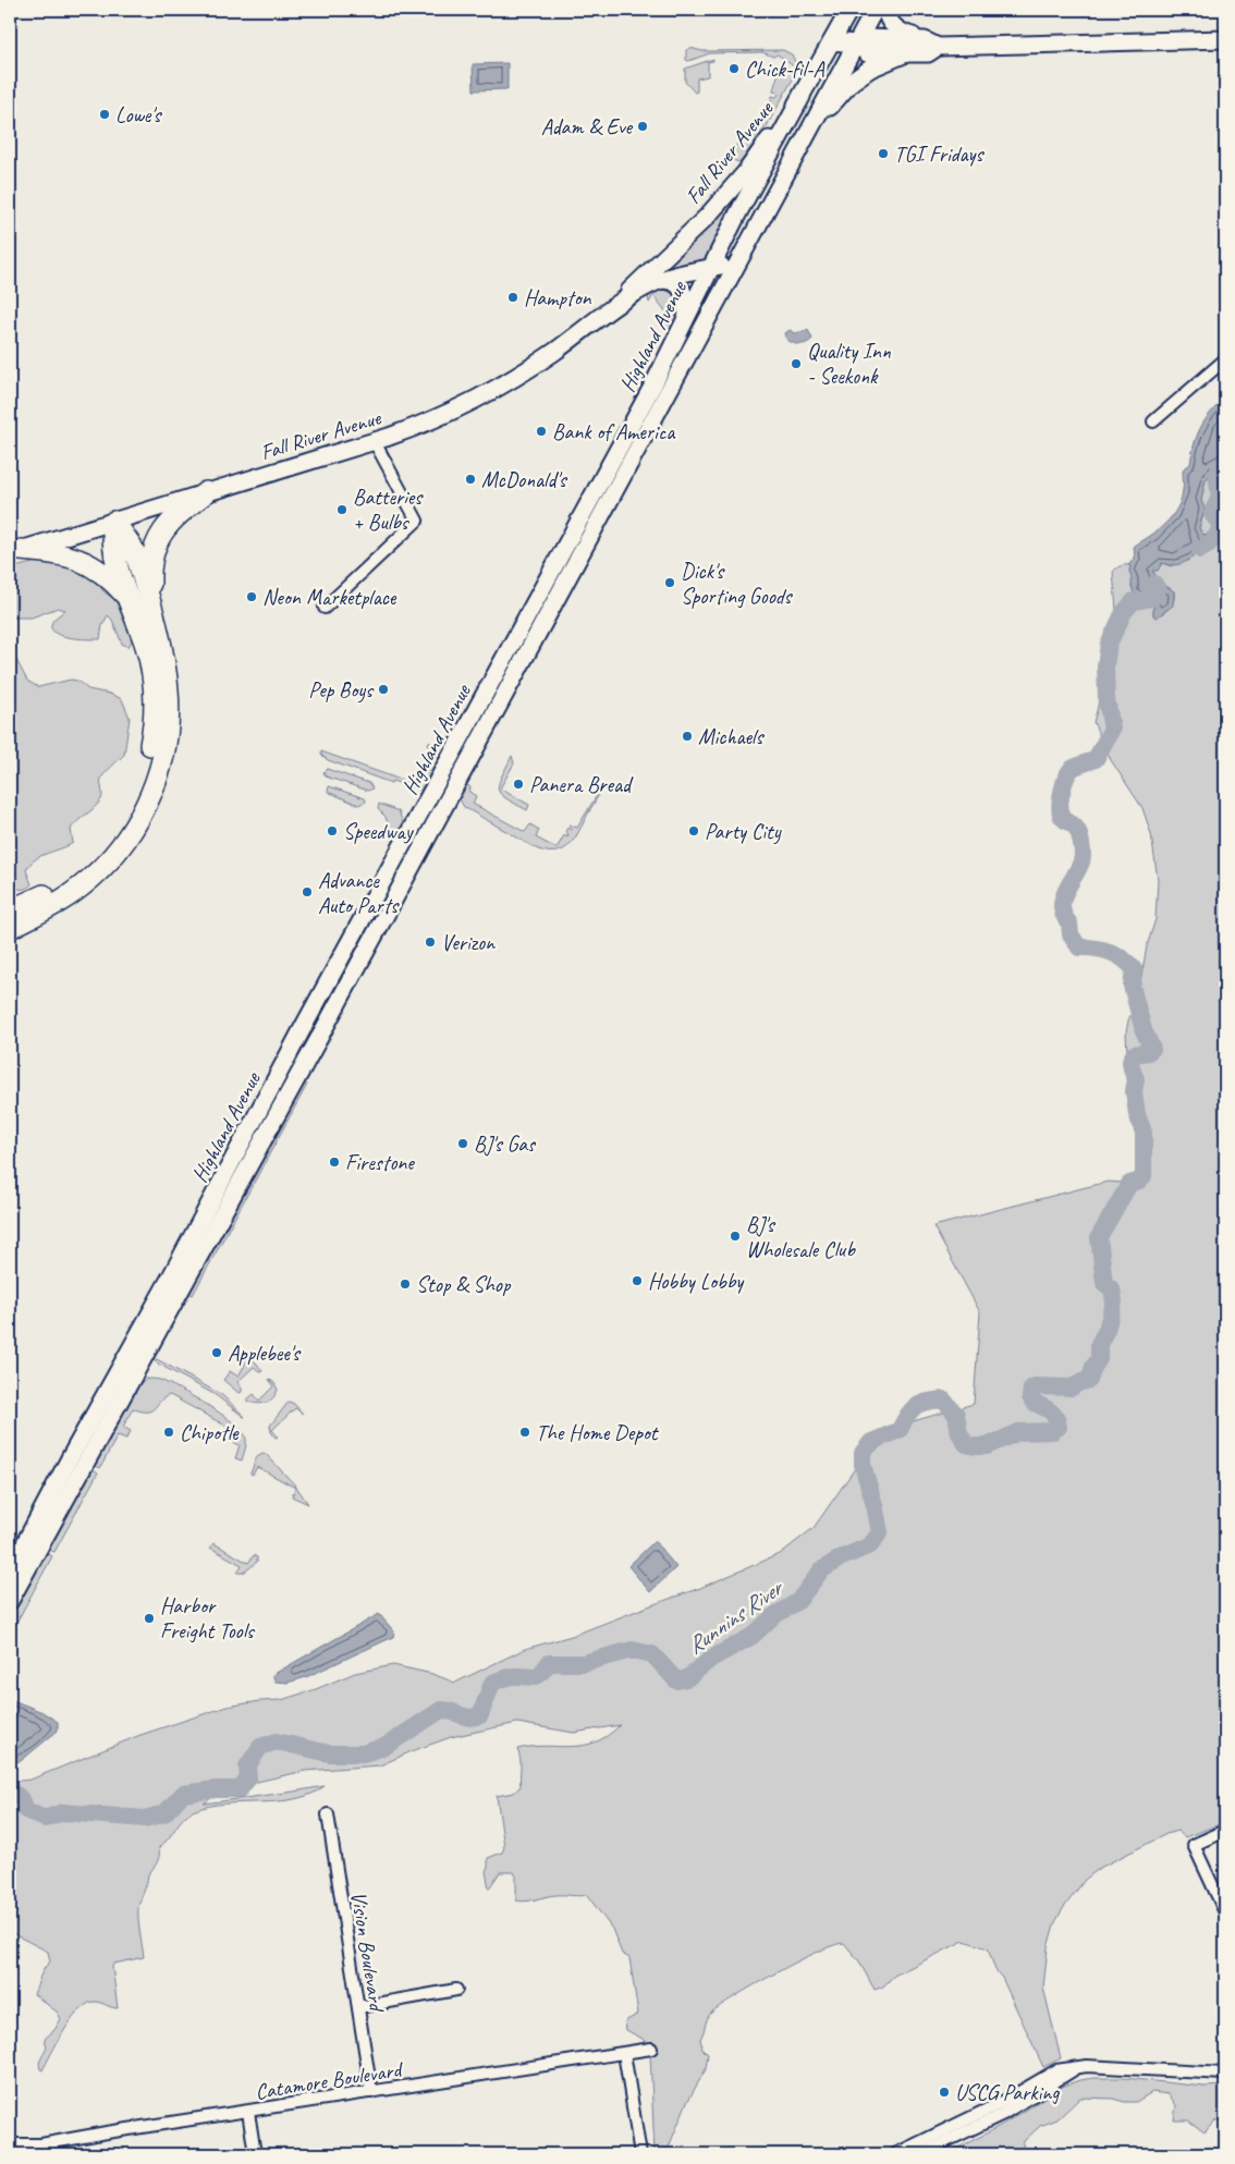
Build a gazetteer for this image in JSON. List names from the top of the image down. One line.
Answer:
{"streets":{"main road":["Fall River Avenue","Highland Avenue"],"street":["Vision Boulevard","Catamore Boulevard"]},"crossings":[["Fall River Avenue","Highland Avenue"],["Vision Boulevard","Catamore Boulevard"]],"water":["Runnins River"],"places":["Chick-fil-A","Lowe's","Adam & Eve","TGI Fridays","Hampton","Quality Inn - Seekonk","Bank of America","McDonald's","Batteries + Bulbs","Dick's Sporting Goods","Neon Marketplace","Pep Boys","Michaels","Panera Bread","Speedway","Party City","Advance Auto Parts","Verizon","BJ's Gas","Firestone","BJ's Wholesale Club","Hobby Lobby","Stop & Shop","Applebee's","Chipotle","The Home Depot","Harbor Freight Tools","USCG Parking"]}
